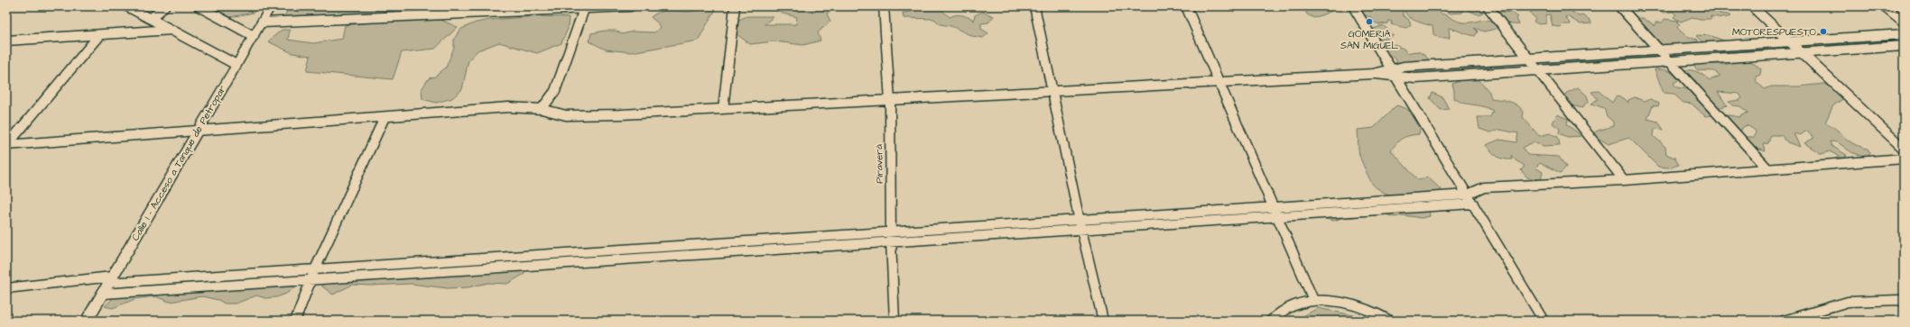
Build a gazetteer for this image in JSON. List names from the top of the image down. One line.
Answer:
{"streets":{"street":["Calle 1 - Acceso a Tanque de Petropar","Piraverá"]},"places":["GOMERIA SAN MIGUEL","MOTORESPUESTO"]}
